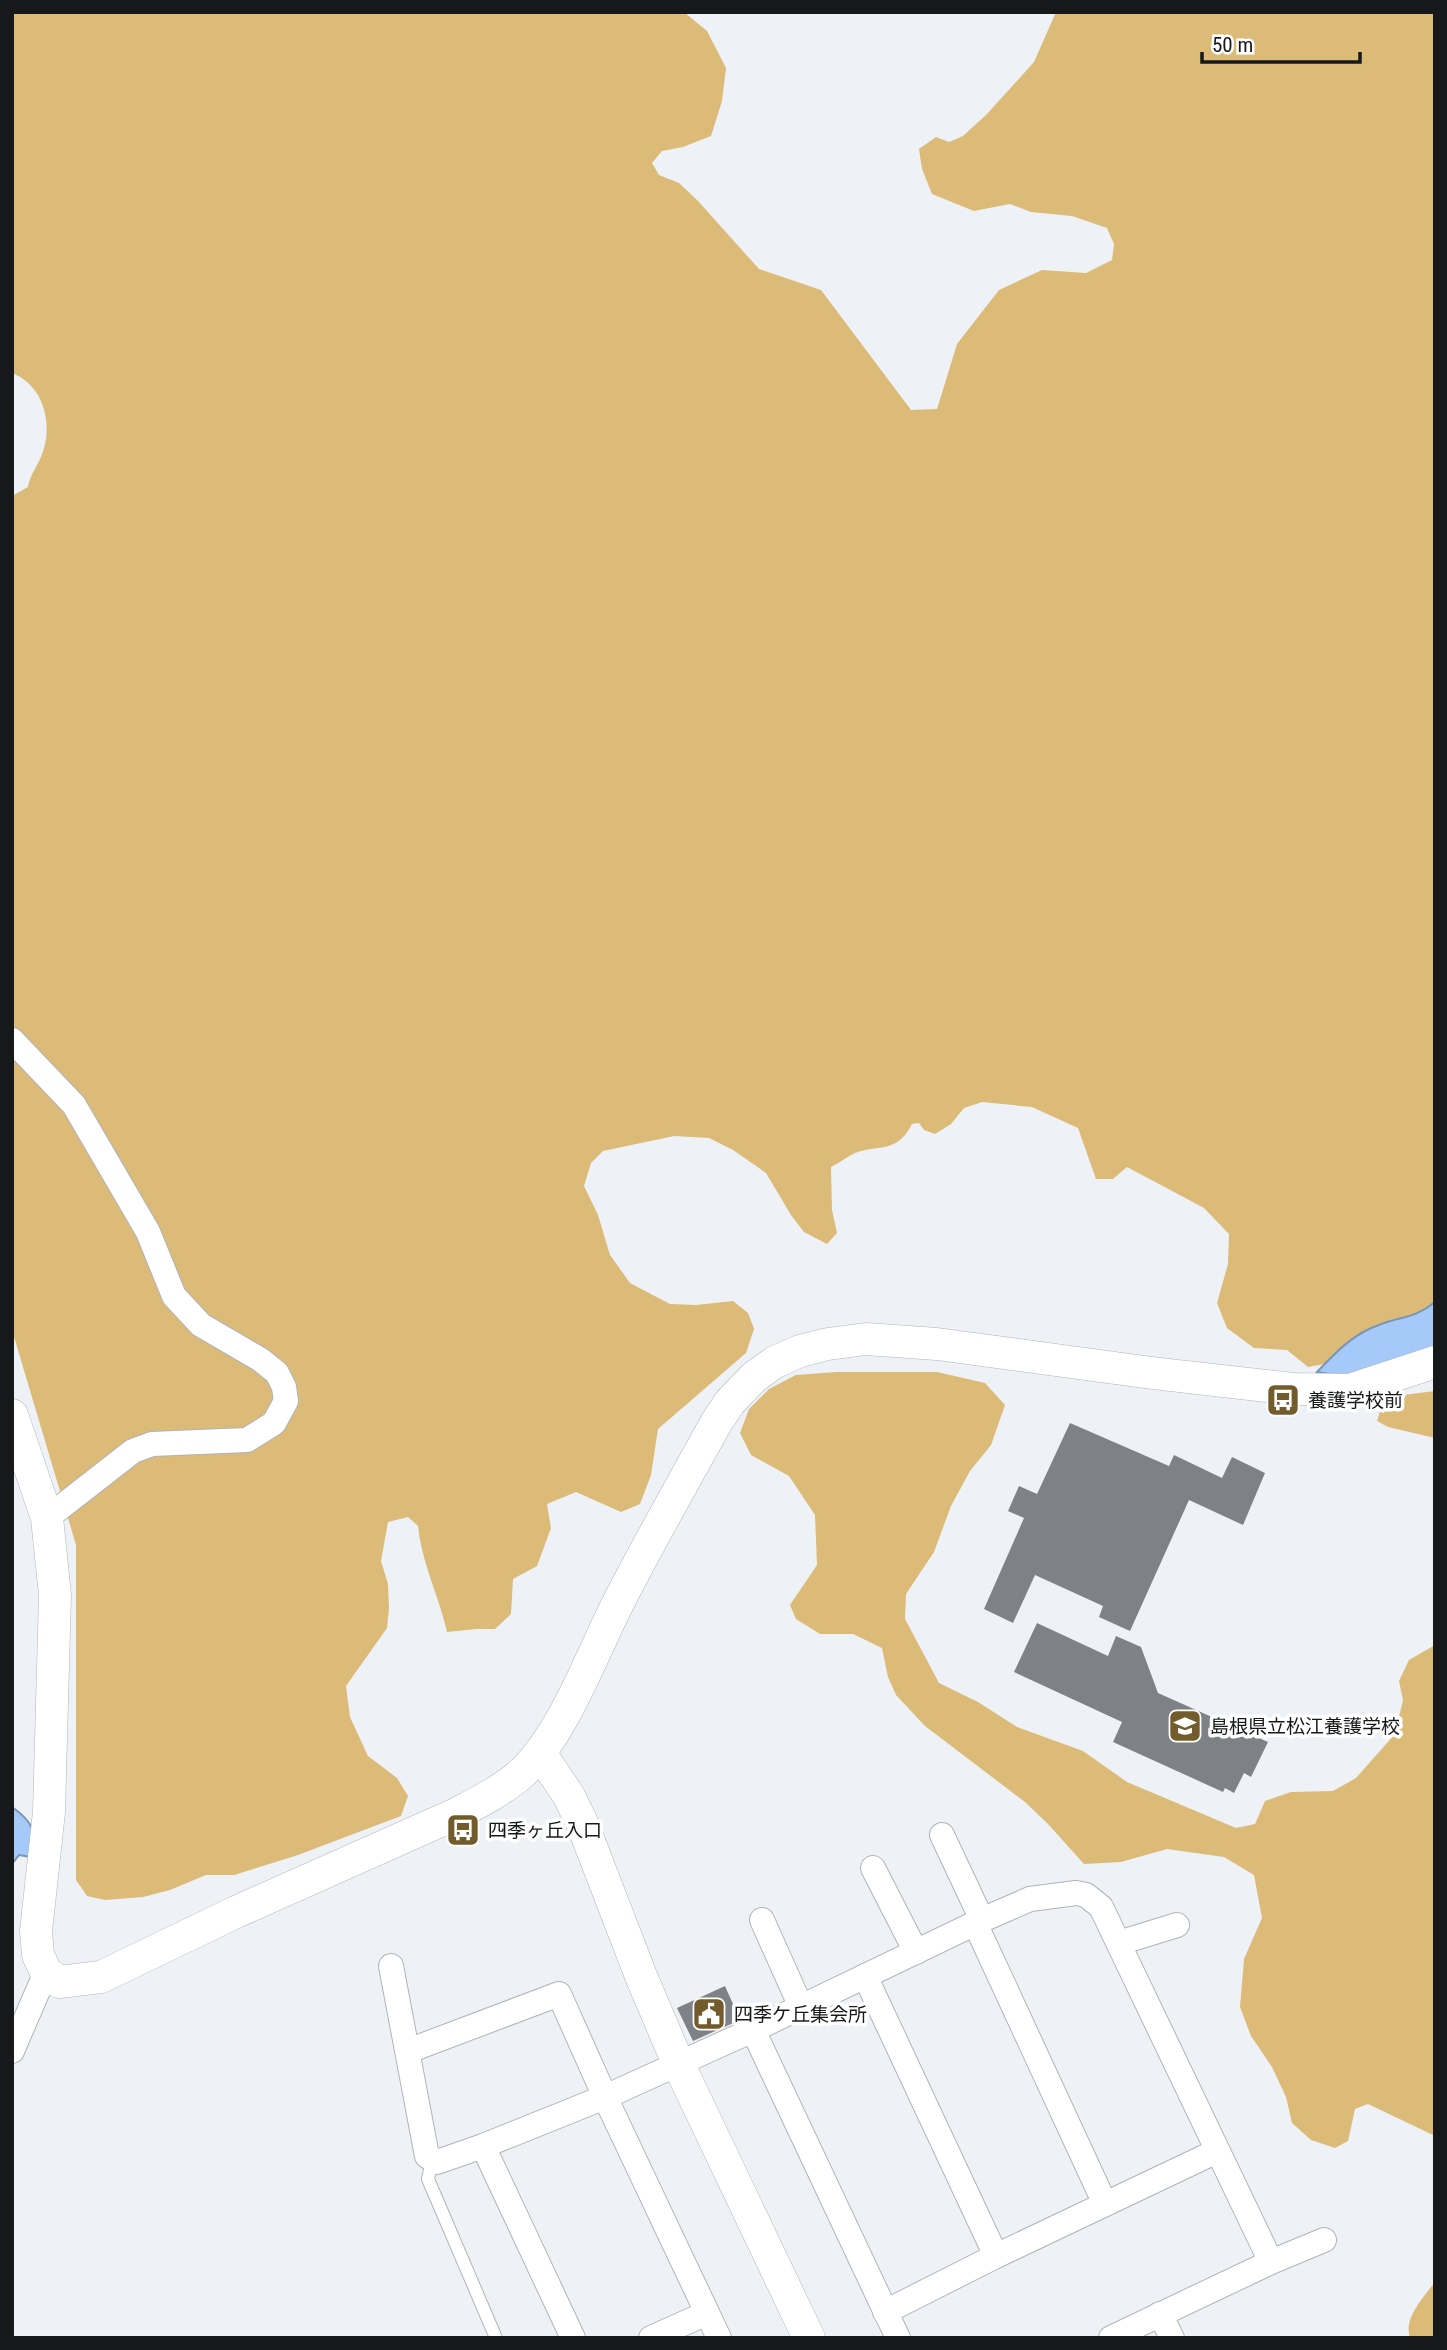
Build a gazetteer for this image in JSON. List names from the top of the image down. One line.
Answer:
{"places":{"bus stop":["養護学校前","四季ヶ丘入口"],"school or university":["島根県立松江養護学校"],"public building":["四季ケ丘集会所"]},"scale_bar":"50 m"}
